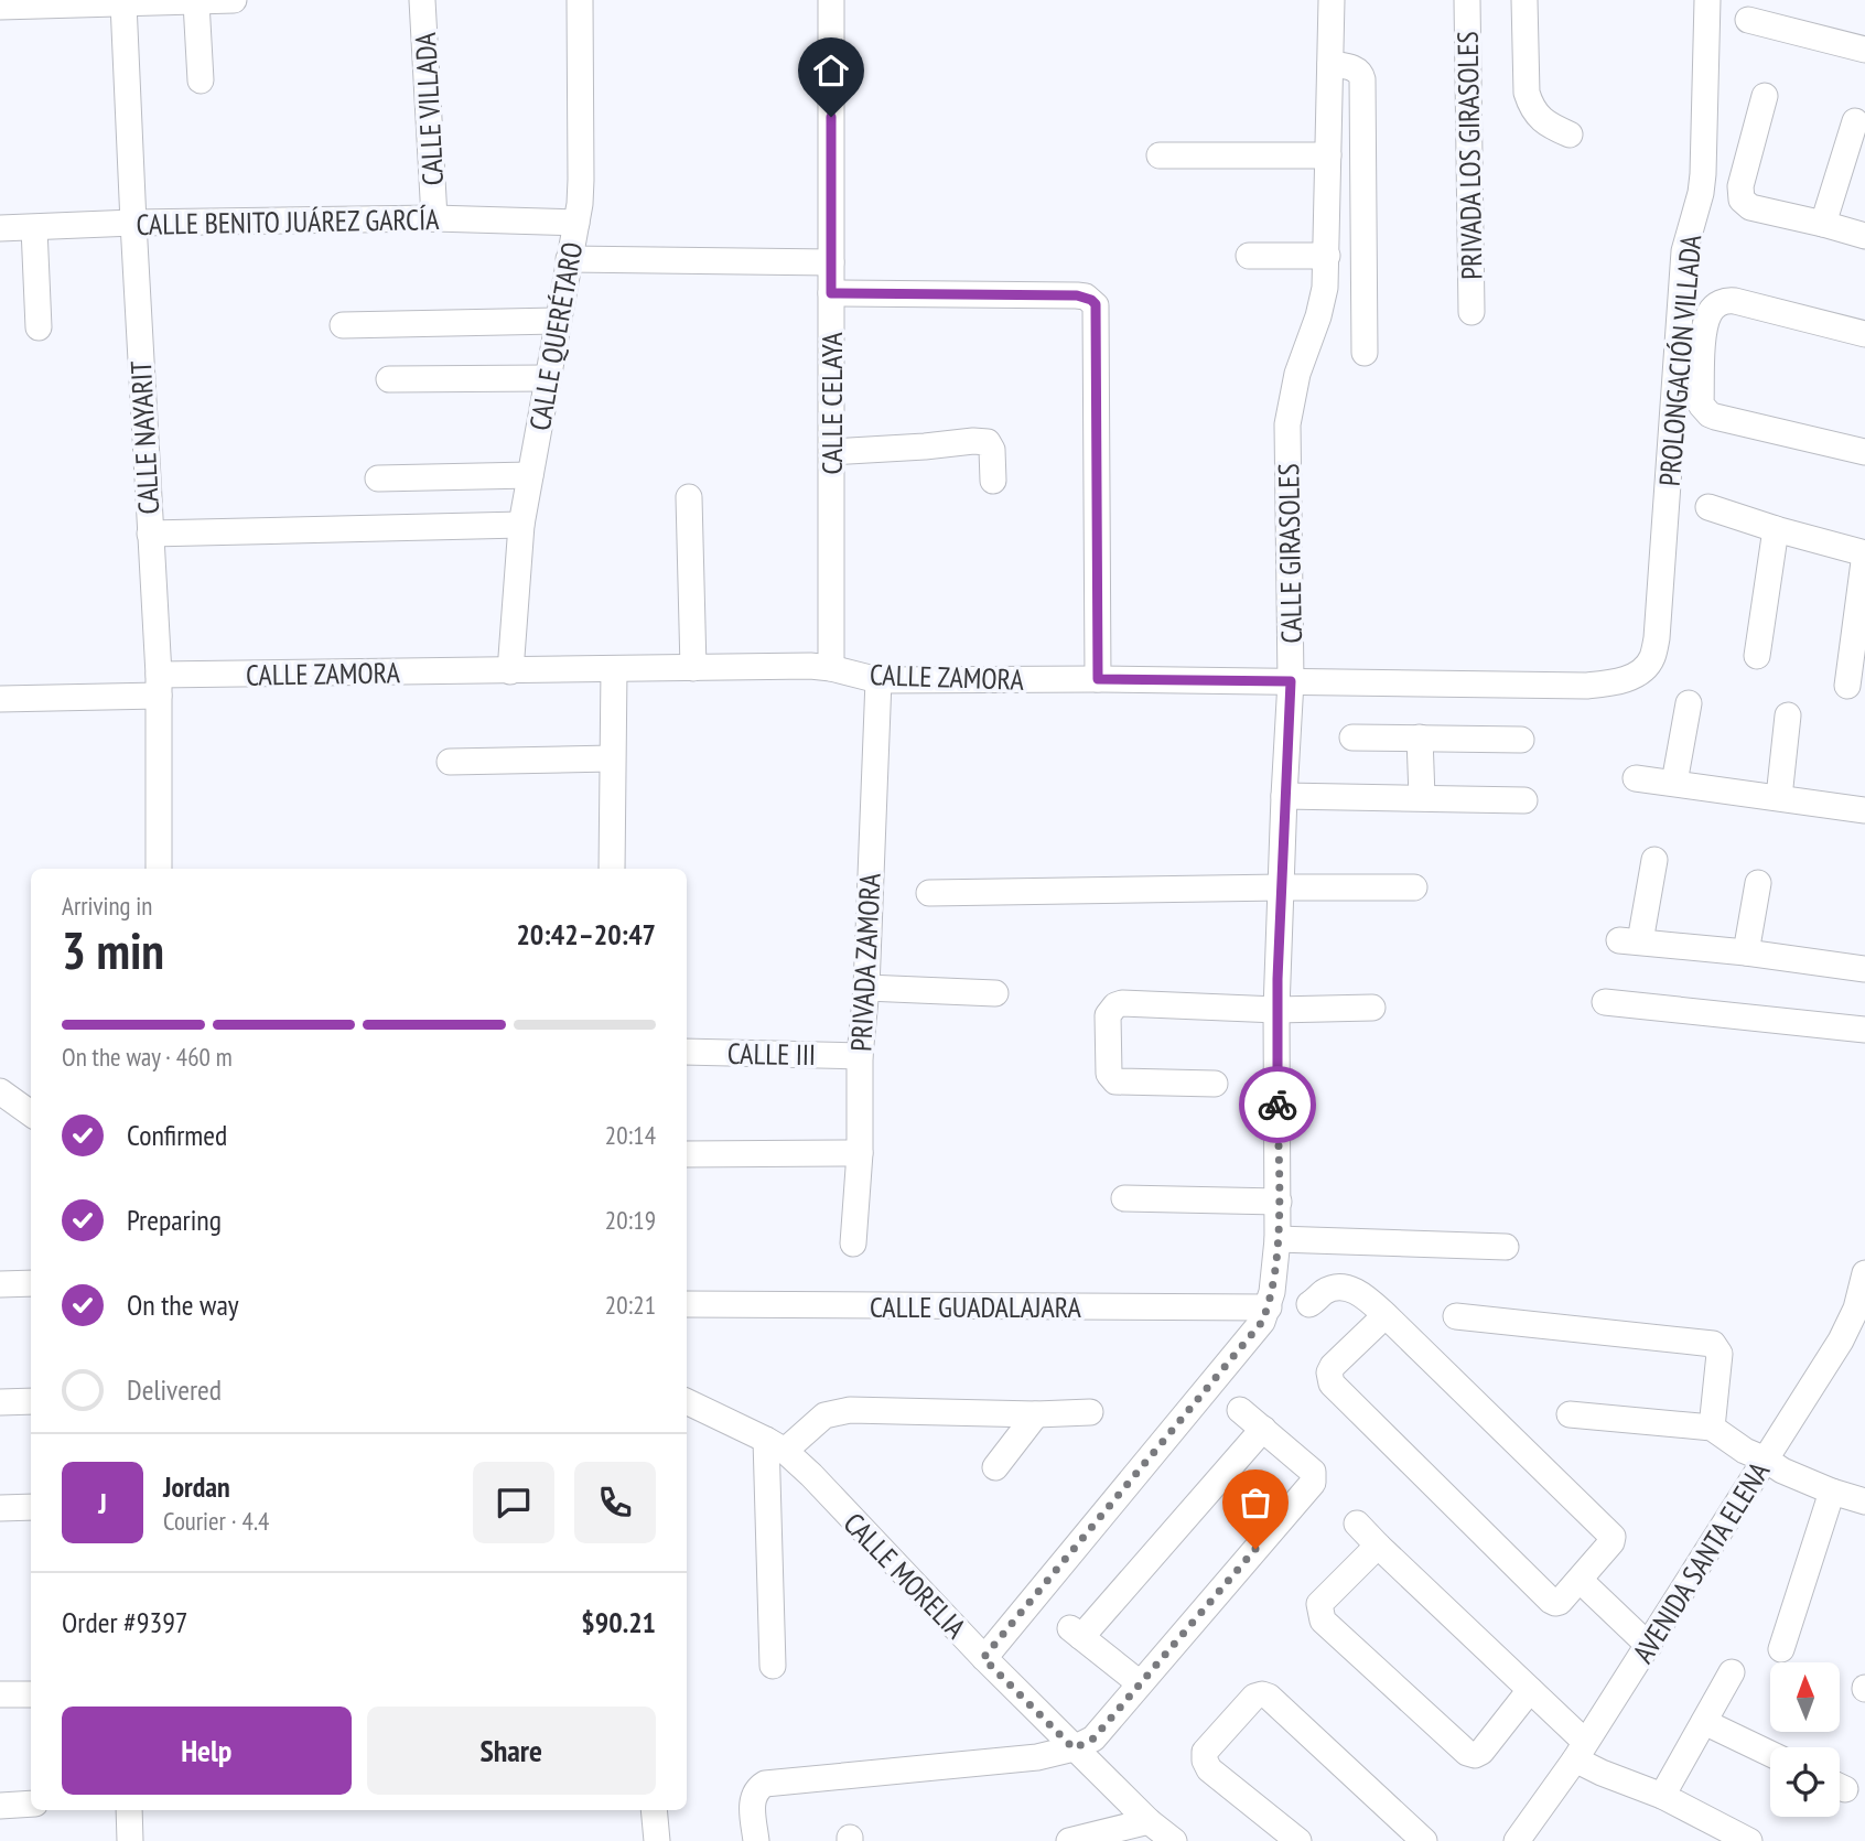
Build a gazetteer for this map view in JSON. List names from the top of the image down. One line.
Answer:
{"streets":{"street":["CALLE VILLADA","PRIVADA LOS GIRASOLES","CALLE BENITO JUÁREZ GARCÍA","CALLE QUERÉTARO","PROLONGACIÓN VILLADA","CALLE CELAYA","CALLE NAYARIT","CALLE GIRASOLES","CALLE ZAMORA","PRIVADA ZAMORA","CALLE III","CALLE GUADALAJARA","AVENIDA SANTA ELENA","CALLE MORELIA"]},"crossings":[["CALLE VILLADA","CALLE BENITO JUÁREZ GARCÍA"],["CALLE BENITO JUÁREZ GARCÍA","CALLE QUERÉTARO"],["CALLE BENITO JUÁREZ GARCÍA","CALLE NAYARIT"],["CALLE QUERÉTARO","CALLE ZAMORA"],["PROLONGACIÓN VILLADA","CALLE ZAMORA"],["CALLE CELAYA","CALLE ZAMORA"],["CALLE NAYARIT","CALLE ZAMORA"],["CALLE GIRASOLES","CALLE ZAMORA"],["CALLE GIRASOLES","CALLE GUADALAJARA"],["CALLE GIRASOLES","CALLE MORELIA"],["CALLE ZAMORA","PRIVADA ZAMORA"],["PRIVADA ZAMORA","CALLE III"]],"north":"top","page":{"heading":["3 min","Arriving in","20:42–20:47"],"panel":["Jordan","Courier · 4.4","Order #9397","$90.21"],"bar":"On the way · 460 m","list":[["Confirmed","20:14"],["Preparing","20:19"],["On the way","20:21"],"Delivered"],"round":"J","buttons":["Help","Share"]}}
